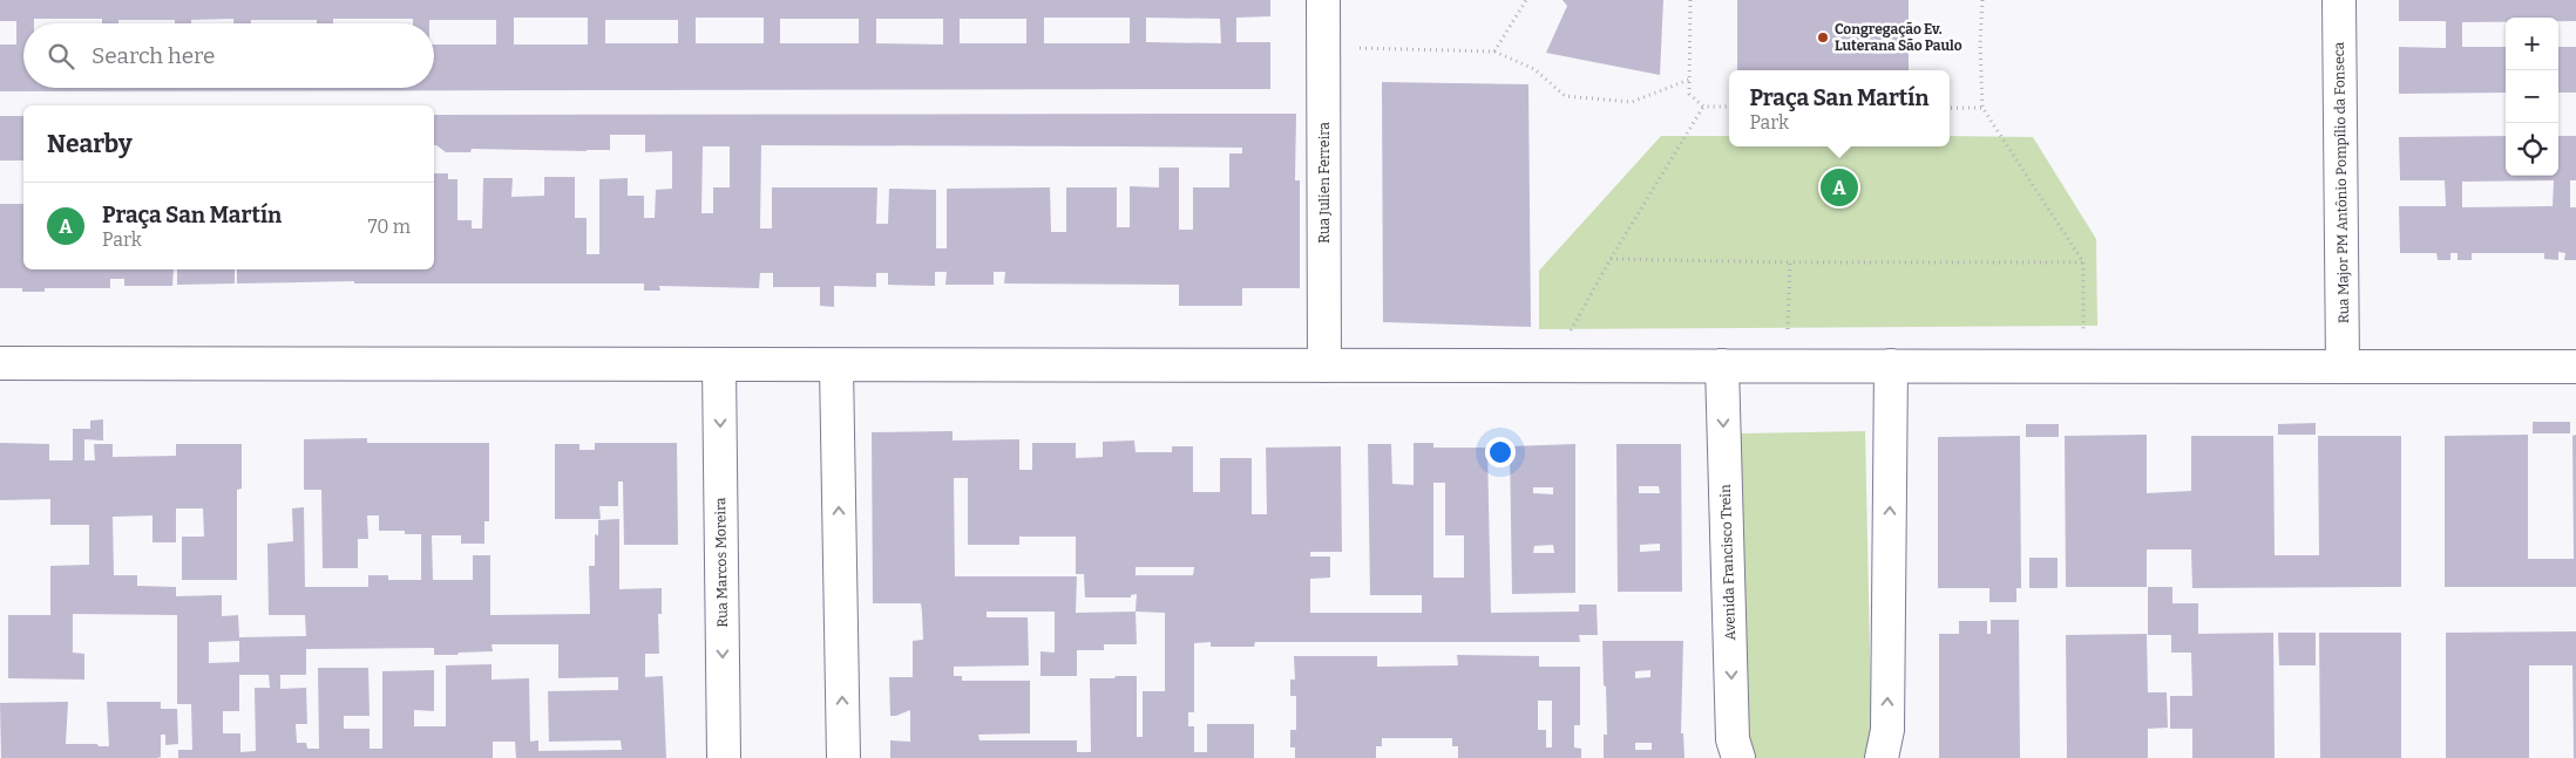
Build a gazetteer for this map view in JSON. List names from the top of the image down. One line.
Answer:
{"streets":{"street":["Rua Julien Ferreira","Rua Major PM Antônio Pompílio da Fonseca","Rua Marcos Moreira","Avenida Francisco Trein"]},"places":["Congregação Ev. Luterana São Paulo"],"page":{"map_buttons":["+","−"],"search":"Search here","popup":["Praça San Martín","Park"],"heading":"Nearby","pins":"A","list":[{"mark":"A","name":"Praça San Martín","note":"Park","value":"70 m"}]}}
